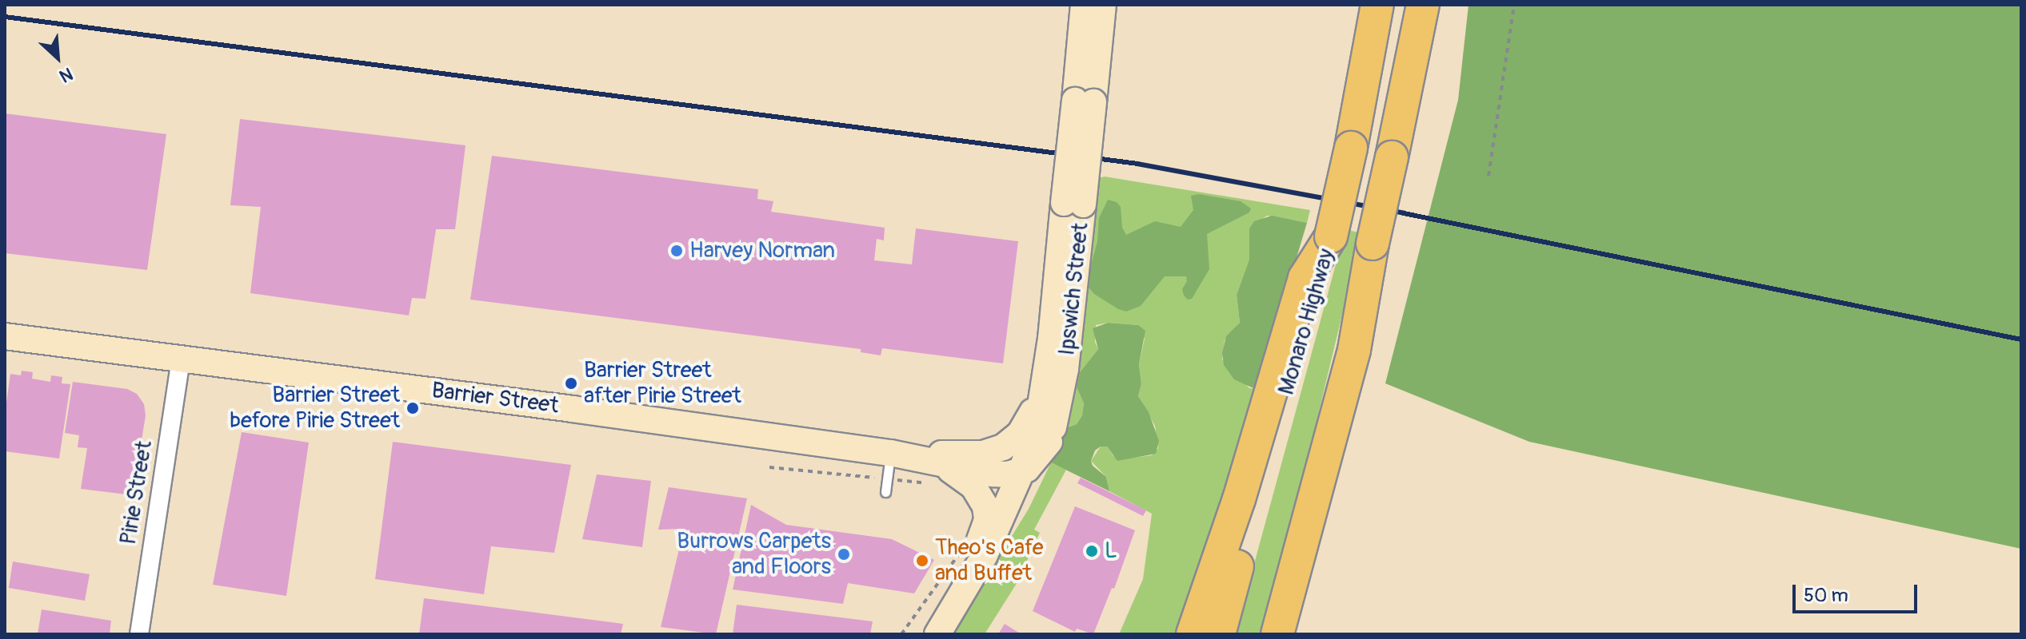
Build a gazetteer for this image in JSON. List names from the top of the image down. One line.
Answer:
{"streets":{"highway":["Monaro Highway"],"street":["Ipswich Street","Barrier Street","Pirie Street"]},"crossings":[["Ipswich Street","Barrier Street"],["Barrier Street","Pirie Street"]],"places":["Harvey Norman","Barrier Street after Pirie Street","Barrier Street before Pirie Street","L","Burrows Carpets and Floors","Theo's Cafe and Buffet"],"scale_bar":"50 m","north":"bottom right"}
